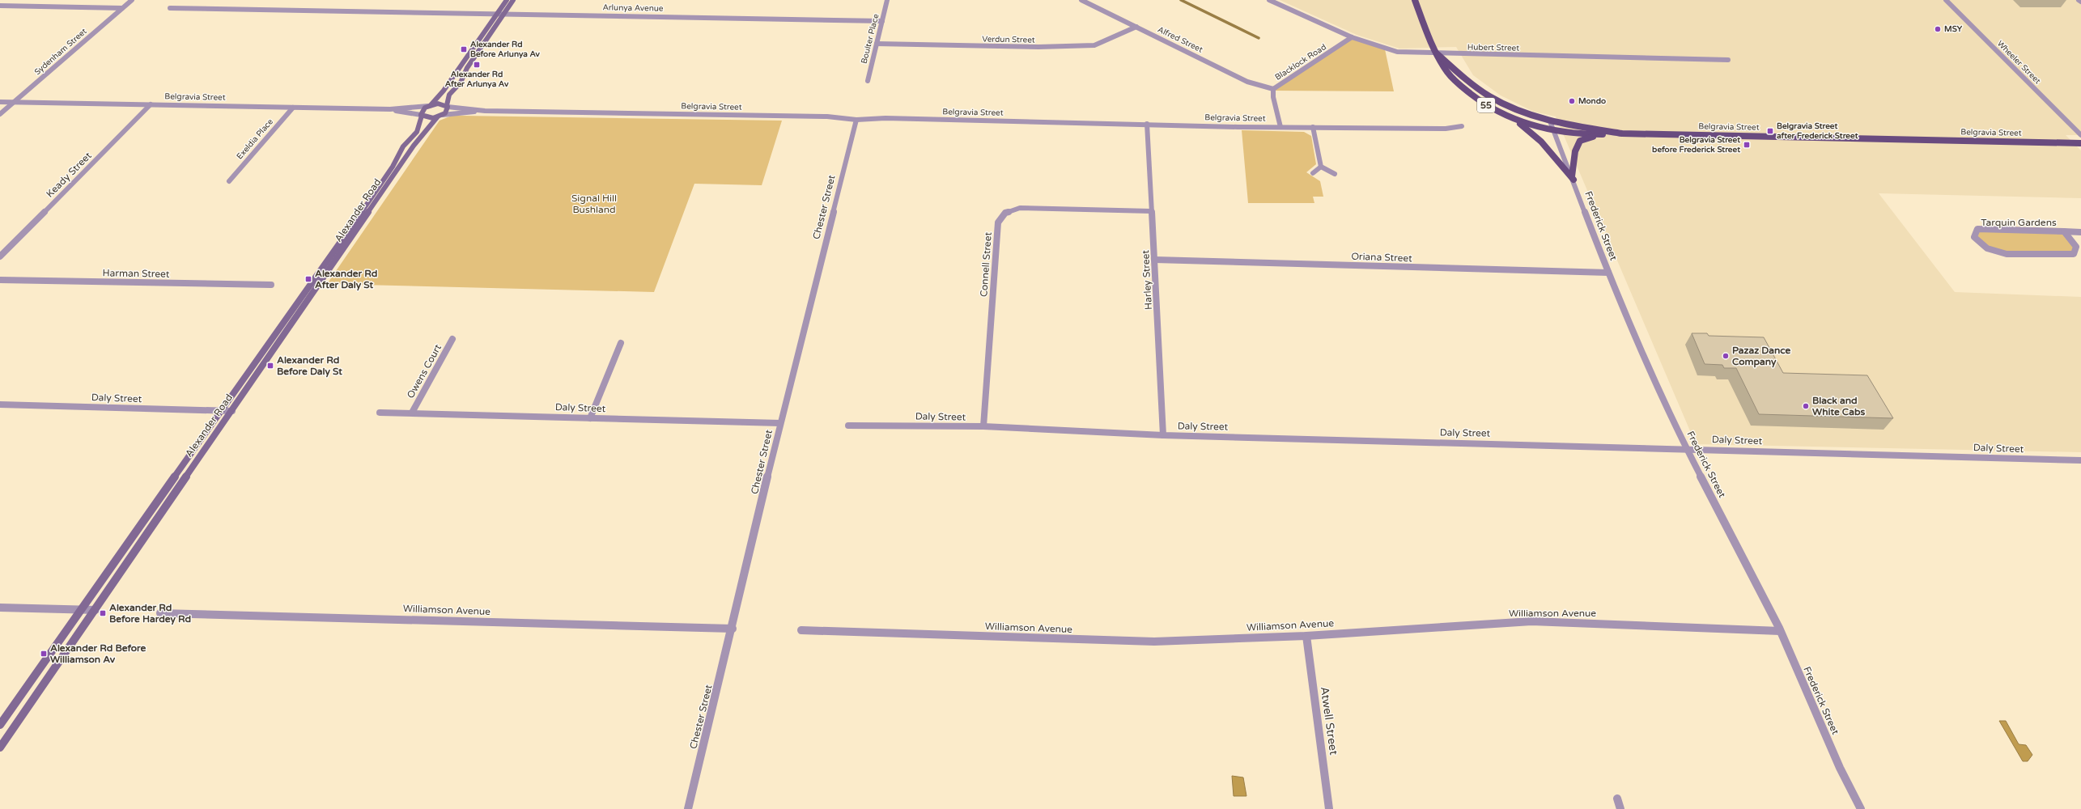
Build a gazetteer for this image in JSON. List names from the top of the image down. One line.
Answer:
{"streets":{"main road":["Belgravia Street","55","Alexander Road"],"street":["Arlunya Avenue","Boulter Place","Verdun Street","Alfred Street","Hubert Street","Sydenham Street","Blacklock Road","Wheeler Street","Exeldia Place","Keady Street","Chester Street","Tarquin Gardens","Frederick Street","Oriana Street","Connell Street","Harman Street","Harley Street","Owens Court","Daly Street","Williamson Avenue","Atwell Street"]},"crossings":[["Arlunya Avenue","Boulter Place"],["Boulter Place","Verdun Street"],["Verdun Street","Alfred Street"],["Alfred Street","Blacklock Road"],["Hubert Street","Blacklock Road"],["Hubert Street","Belgravia Street"],["Hubert Street","55"],["Sydenham Street","Belgravia Street"],["Blacklock Road","Belgravia Street"],["Belgravia Street","55"],["Belgravia Street","Exeldia Place"],["Belgravia Street","Keady Street"],["Belgravia Street","Chester Street"],["Belgravia Street","Alexander Road"],["Belgravia Street","Frederick Street"],["Belgravia Street","Harley Street"],["55","Frederick Street"],["Chester Street","Daly Street"],["Chester Street","Williamson Avenue"],["Alexander Road","Daly Street"],["Frederick Street","Oriana Street"],["Frederick Street","Daly Street"],["Frederick Street","Williamson Avenue"],["Oriana Street","Harley Street"],["Connell Street","Harley Street"],["Connell Street","Daly Street"],["Harley Street","Daly Street"],["Owens Court","Daly Street"],["Williamson Avenue","Atwell Street"]],"parks":["Signal Hill Bushland"],"places":{"other":["MSY","Mondo","Pazaz Dance Company","Black and White Cabs"],"transit":["Alexander Rd Before Arlunya Av","Alexander Rd After Arlunya Av","Belgravia Street after Frederick Street","Belgravia Street before Frederick Street","Alexander Rd After Daly St","Alexander Rd Before Daly St","Alexander Rd Before Hardey Rd","Alexander Rd Before Williamson Av"]}}
